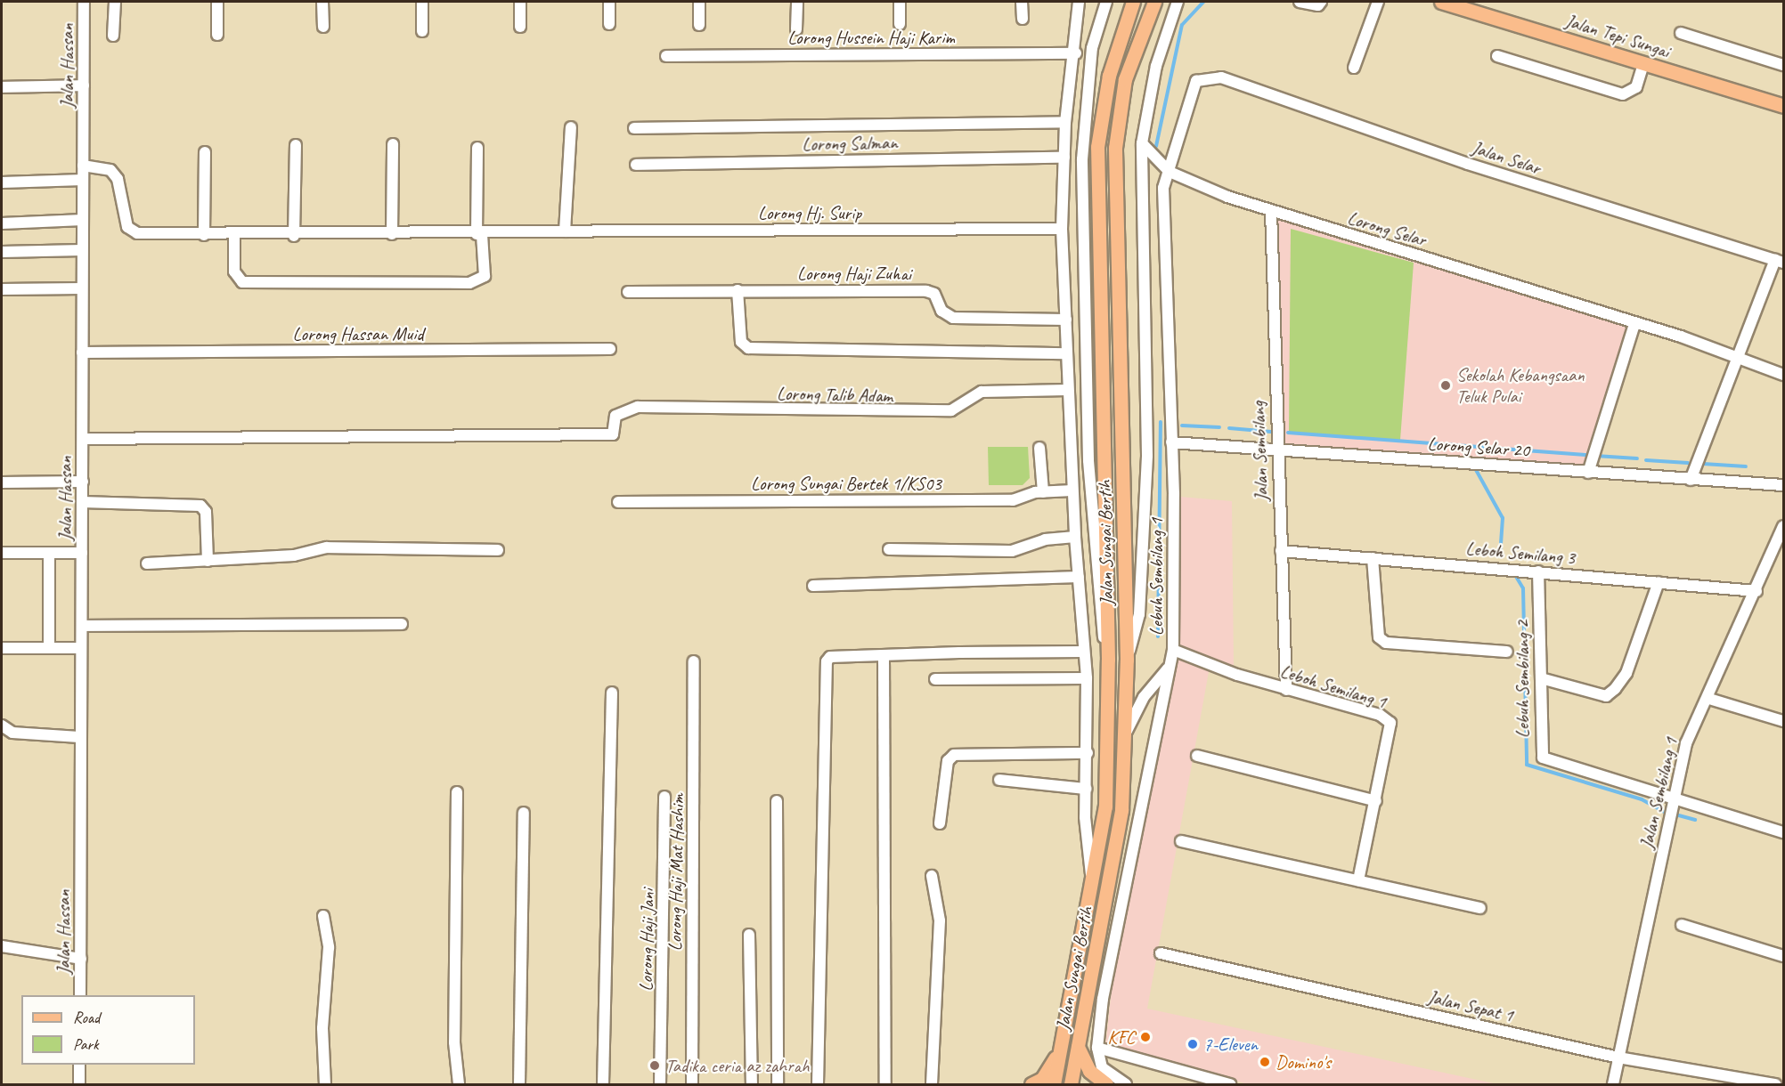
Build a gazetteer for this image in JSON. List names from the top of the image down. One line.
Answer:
{"streets":{"main road":["Jalan Tepi Sungai","Jalan Sungai Bertih"],"street":["Lorong Hussein Haji Karim","Jalan Hassan","Lorong Salman","Jalan Selar","Lorong Hj. Surip","Lorong Selar","Lorong Haji Zuhai","Lorong Hassan Muid","Lorong Talib Adam","Lorong Selar 20","Jalan Sembilang","Lorong Sungai Bertek 1/KS03","Leboh Semilang 3","Lebuh Sembilang 1","Lebuh Sembilang 2","Leboh Semilang 1","Jalan Sembilang 1","Lorong Haji Mat Hashim","Lorong Haji Jani","Jalan Sepat 1"]},"crossings":[["Jalan Hassan","Lorong Hj. Surip"],["Jalan Hassan","Lorong Hassan Muid"],["Jalan Hassan","Lorong Talib Adam"],["Jalan Selar","Lebuh Sembilang 1"],["Lorong Selar","Jalan Sembilang"],["Lorong Selar","Lebuh Sembilang 1"],["Lorong Selar 20","Jalan Sembilang"],["Lorong Selar 20","Lebuh Sembilang 1"],["Jalan Sembilang","Leboh Semilang 3"],["Jalan Sembilang","Leboh Semilang 1"],["Leboh Semilang 3","Lebuh Sembilang 2"],["Leboh Semilang 3","Jalan Sembilang 1"],["Lebuh Sembilang 1","Leboh Semilang 1"],["Lebuh Sembilang 2","Jalan Sembilang 1"],["Jalan Sembilang 1","Jalan Sepat 1"]],"places":["Sekolah Kebangsaan Teluk Pulai","KFC","7-Eleven","Domino's","Tadika ceria az zahrah"],"legend":["Road","Park"]}
